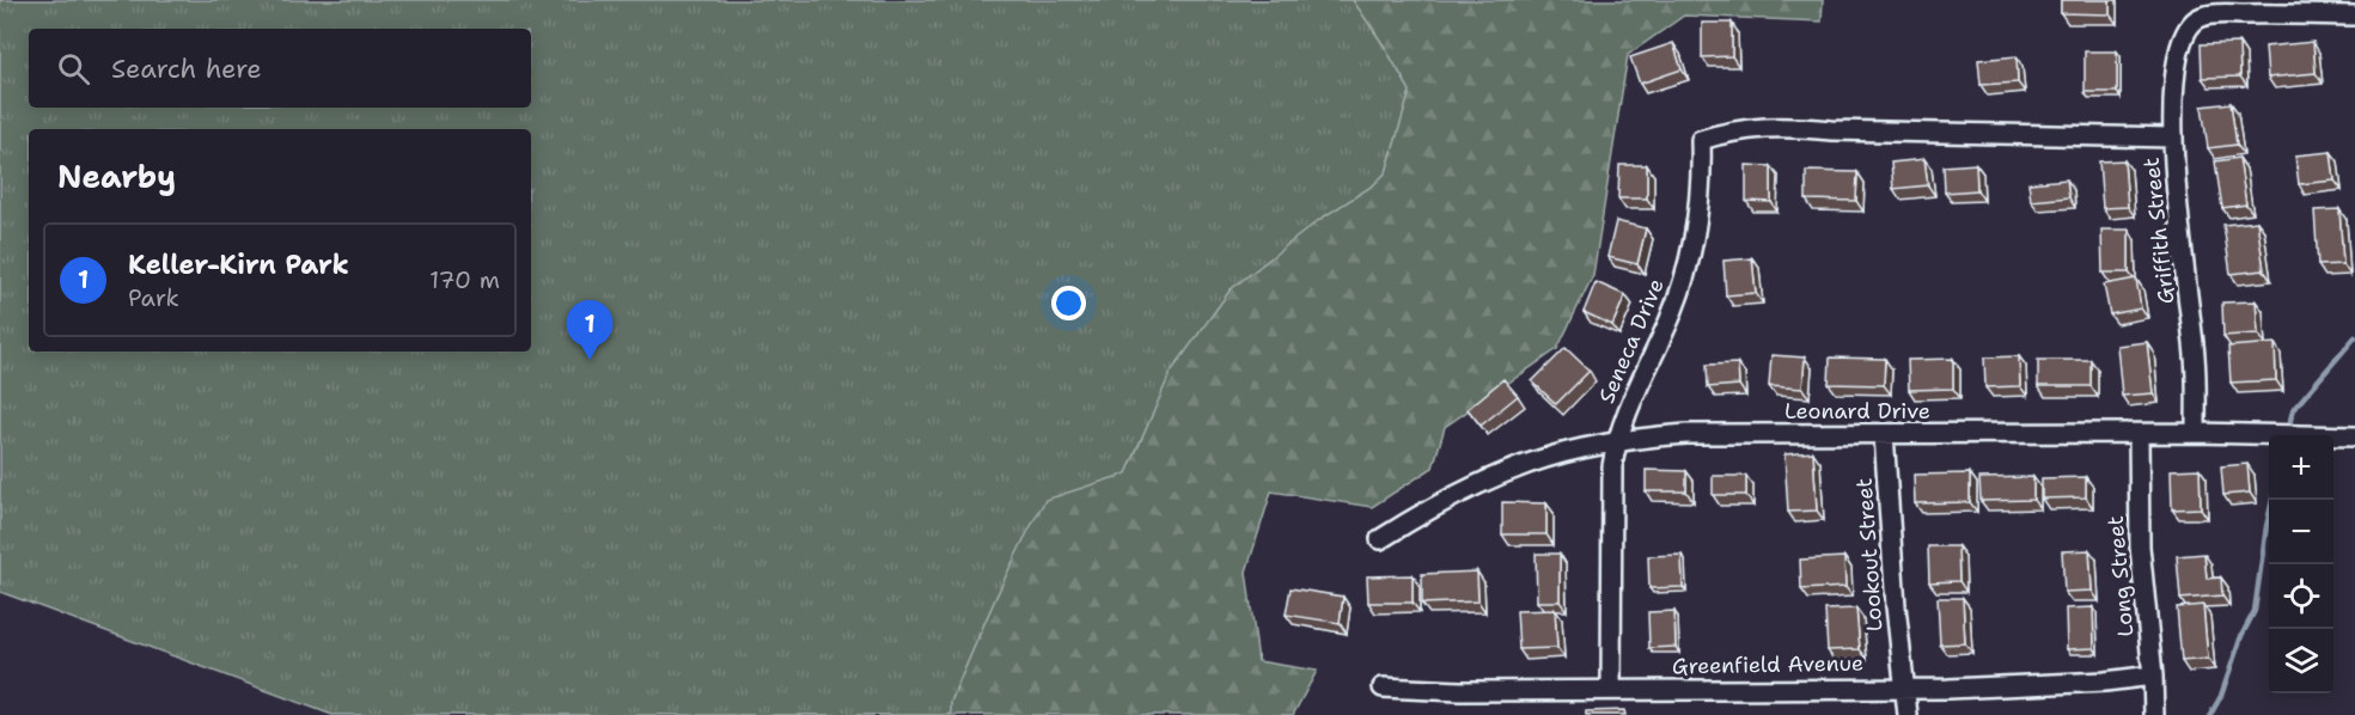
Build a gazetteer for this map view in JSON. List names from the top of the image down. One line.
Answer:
{"streets":{"street":["Griffith Street","Seneca Drive","Leonard Drive","Lookout Street","Long Street","Greenfield Avenue"]},"crossings":[["Griffith Street","Seneca Drive"],["Griffith Street","Leonard Drive"],["Seneca Drive","Leonard Drive"],["Seneca Drive","Greenfield Avenue"],["Leonard Drive","Lookout Street"],["Leonard Drive","Long Street"],["Lookout Street","Greenfield Avenue"],["Long Street","Greenfield Avenue"]],"page":{"search":"Search here","heading":"Nearby","list":[{"mark":"1","name":"Keller-Kirn Park","note":"Park","value":"170 m"}],"pins":"1","map_buttons":["+","−"]}}
